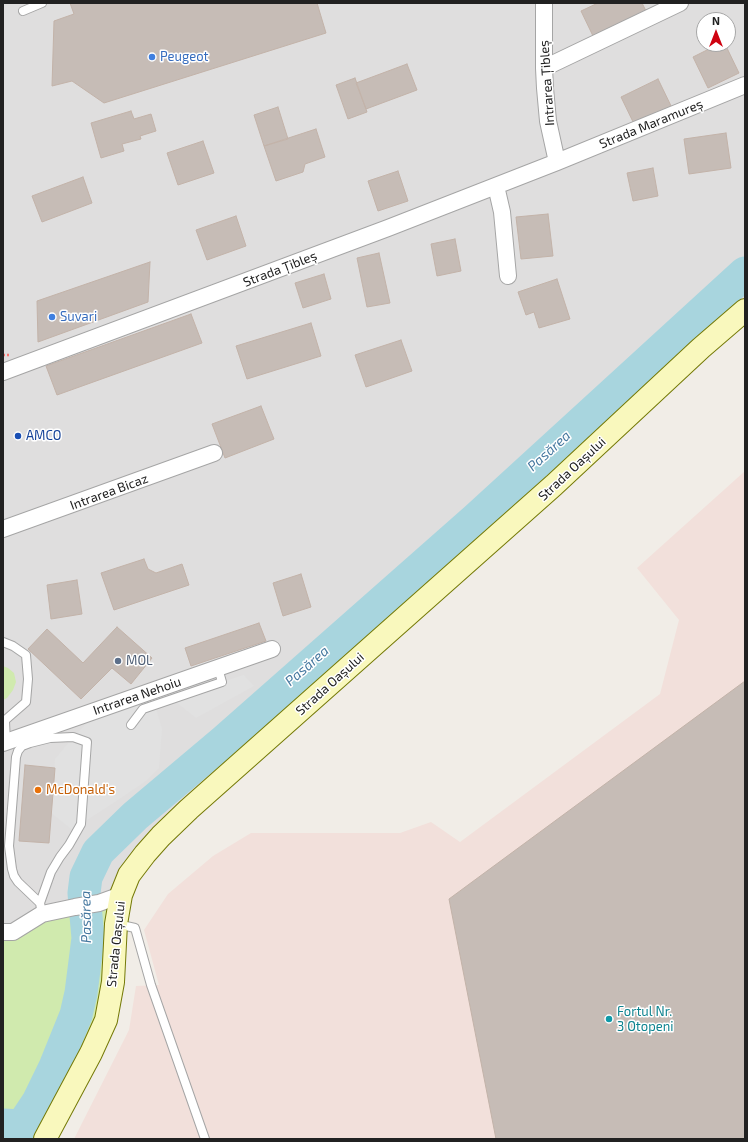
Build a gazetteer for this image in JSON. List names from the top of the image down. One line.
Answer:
{"streets":{"street":["Intrarea Țibleș","Strada Maramureș","Strada Țibleș","Strada Oașului","Intrarea Bicaz","Intrarea Nehoiu"]},"crossings":[["Intrarea Țibleș","Strada Maramureș"],["Intrarea Țibleș","Strada Țibleș"],["Strada Maramureș","Strada Țibleș"]],"water":["Pasărea"],"places":["Peugeot","Suvari","AMCO","MOL","McDonald's","Fortul Nr. 3 Otopeni"],"north":"top"}
